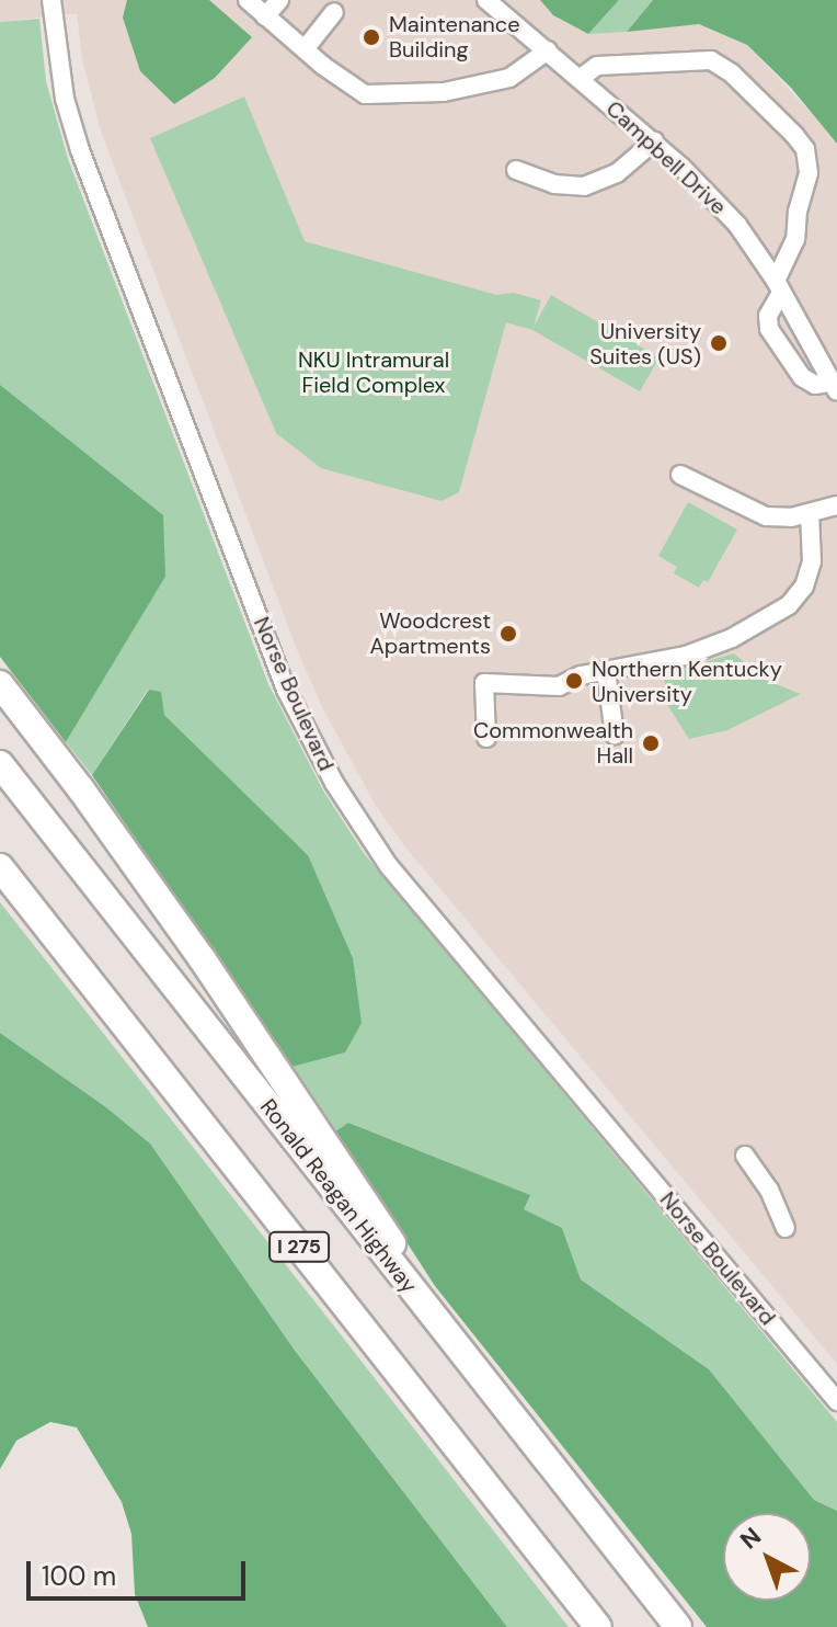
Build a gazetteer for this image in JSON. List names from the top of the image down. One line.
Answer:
{"streets":{"highway":["Ronald Reagan Highway","I 275"],"street":["Campbell Drive","Norse Boulevard"]},"parks":["NKU Intramural Field Complex"],"places":["Maintenance Building","University Suites (US)","Woodcrest Apartments","Northern Kentucky University","Commonwealth Hall"],"scale_bar":"100 m","north":"top left"}
